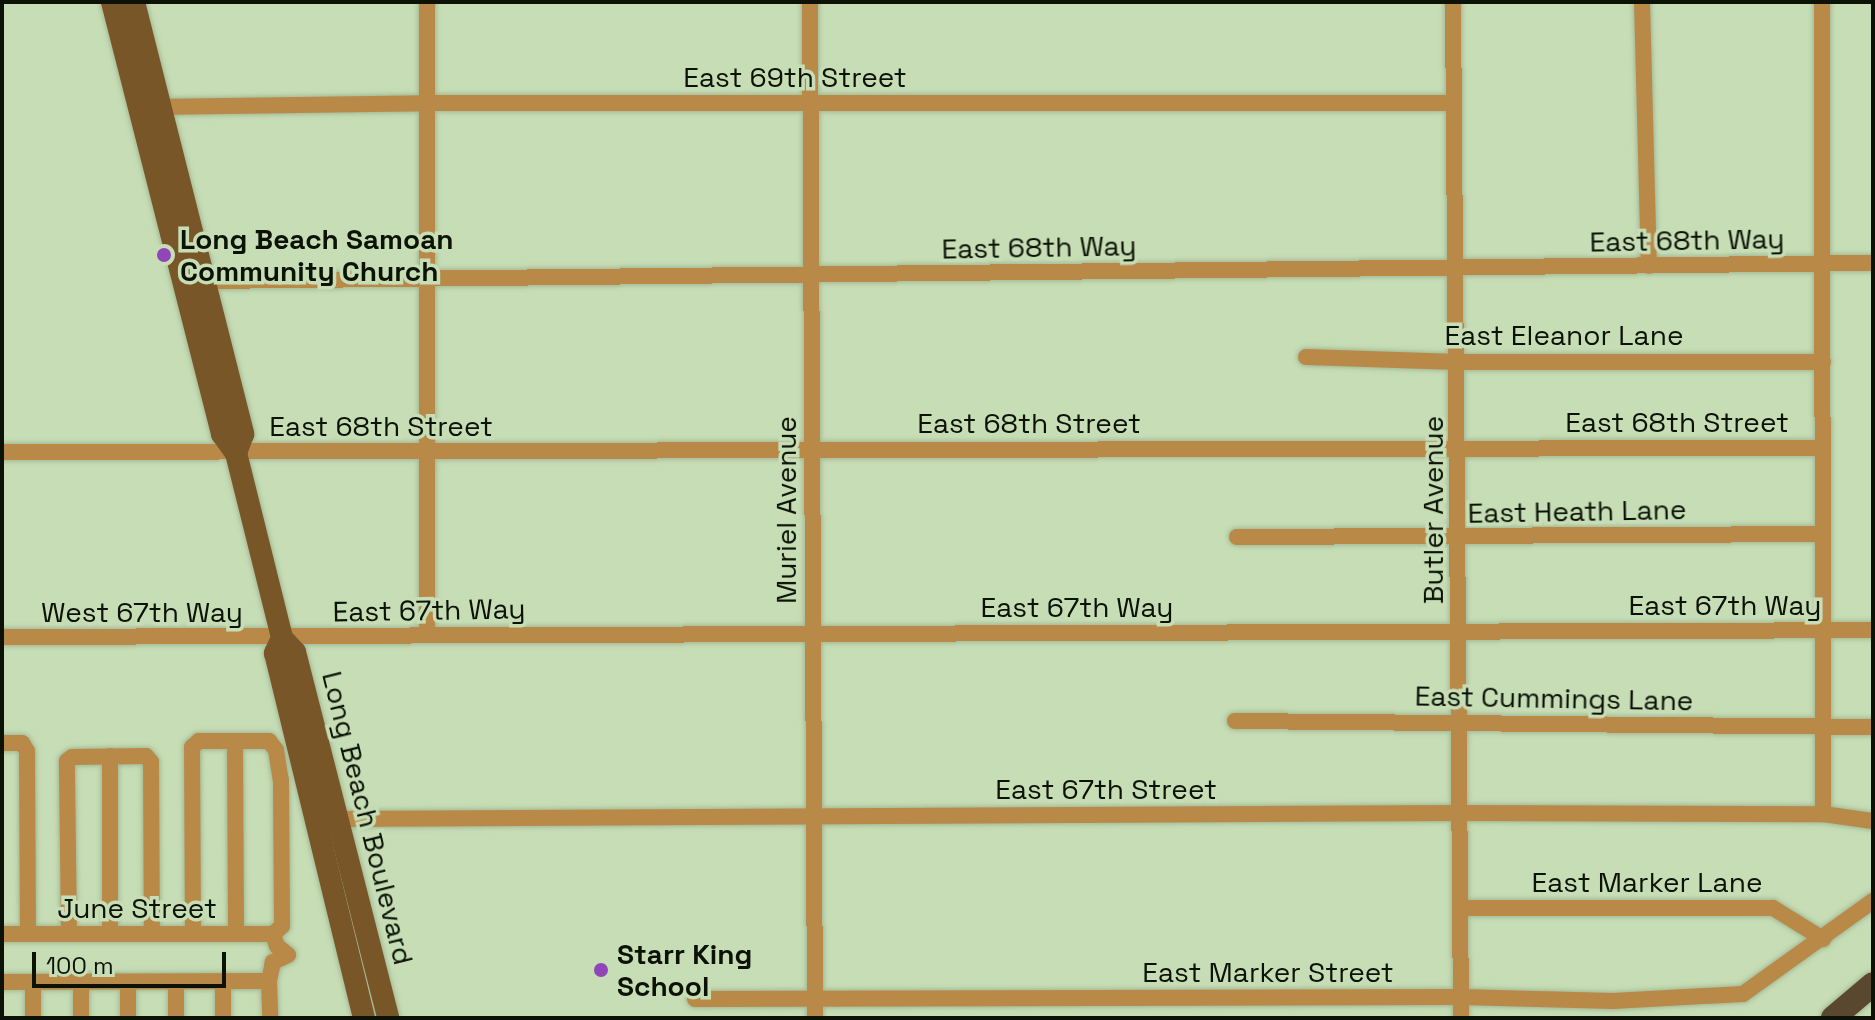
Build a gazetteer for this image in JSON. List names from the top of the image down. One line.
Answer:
{"streets":{"main road":["Long Beach Boulevard"],"street":["East 69th Street","East 68th Way","East Eleanor Lane","East 68th Street","Muriel Avenue","Butler Avenue","East Heath Lane","East 67th Way","West 67th Way","East Cummings Lane","East 67th Street","East Marker Lane","June Street","East Marker Street"]},"crossings":[["East 69th Street","Muriel Avenue"],["East 69th Street","Butler Avenue"],["East 69th Street","Long Beach Boulevard"],["East 68th Way","Muriel Avenue"],["East 68th Way","Butler Avenue"],["East 68th Way","Long Beach Boulevard"],["East Eleanor Lane","Butler Avenue"],["East 68th Street","Muriel Avenue"],["East 68th Street","Butler Avenue"],["East 68th Street","Long Beach Boulevard"],["Muriel Avenue","East 67th Way"],["Muriel Avenue","East 67th Street"],["Muriel Avenue","East Marker Street"],["Butler Avenue","East Heath Lane"],["Butler Avenue","East 67th Way"],["Butler Avenue","East Cummings Lane"],["Butler Avenue","East 67th Street"],["Butler Avenue","East Marker Lane"],["Butler Avenue","East Marker Street"],["East 67th Way","West 67th Way"],["East 67th Way","Long Beach Boulevard"],["West 67th Way","Long Beach Boulevard"],["East 67th Street","Long Beach Boulevard"],["East Marker Lane","East Marker Street"]],"places":["Long Beach Samoan Community Church","Starr King School"],"scale_bar":"100 m"}
